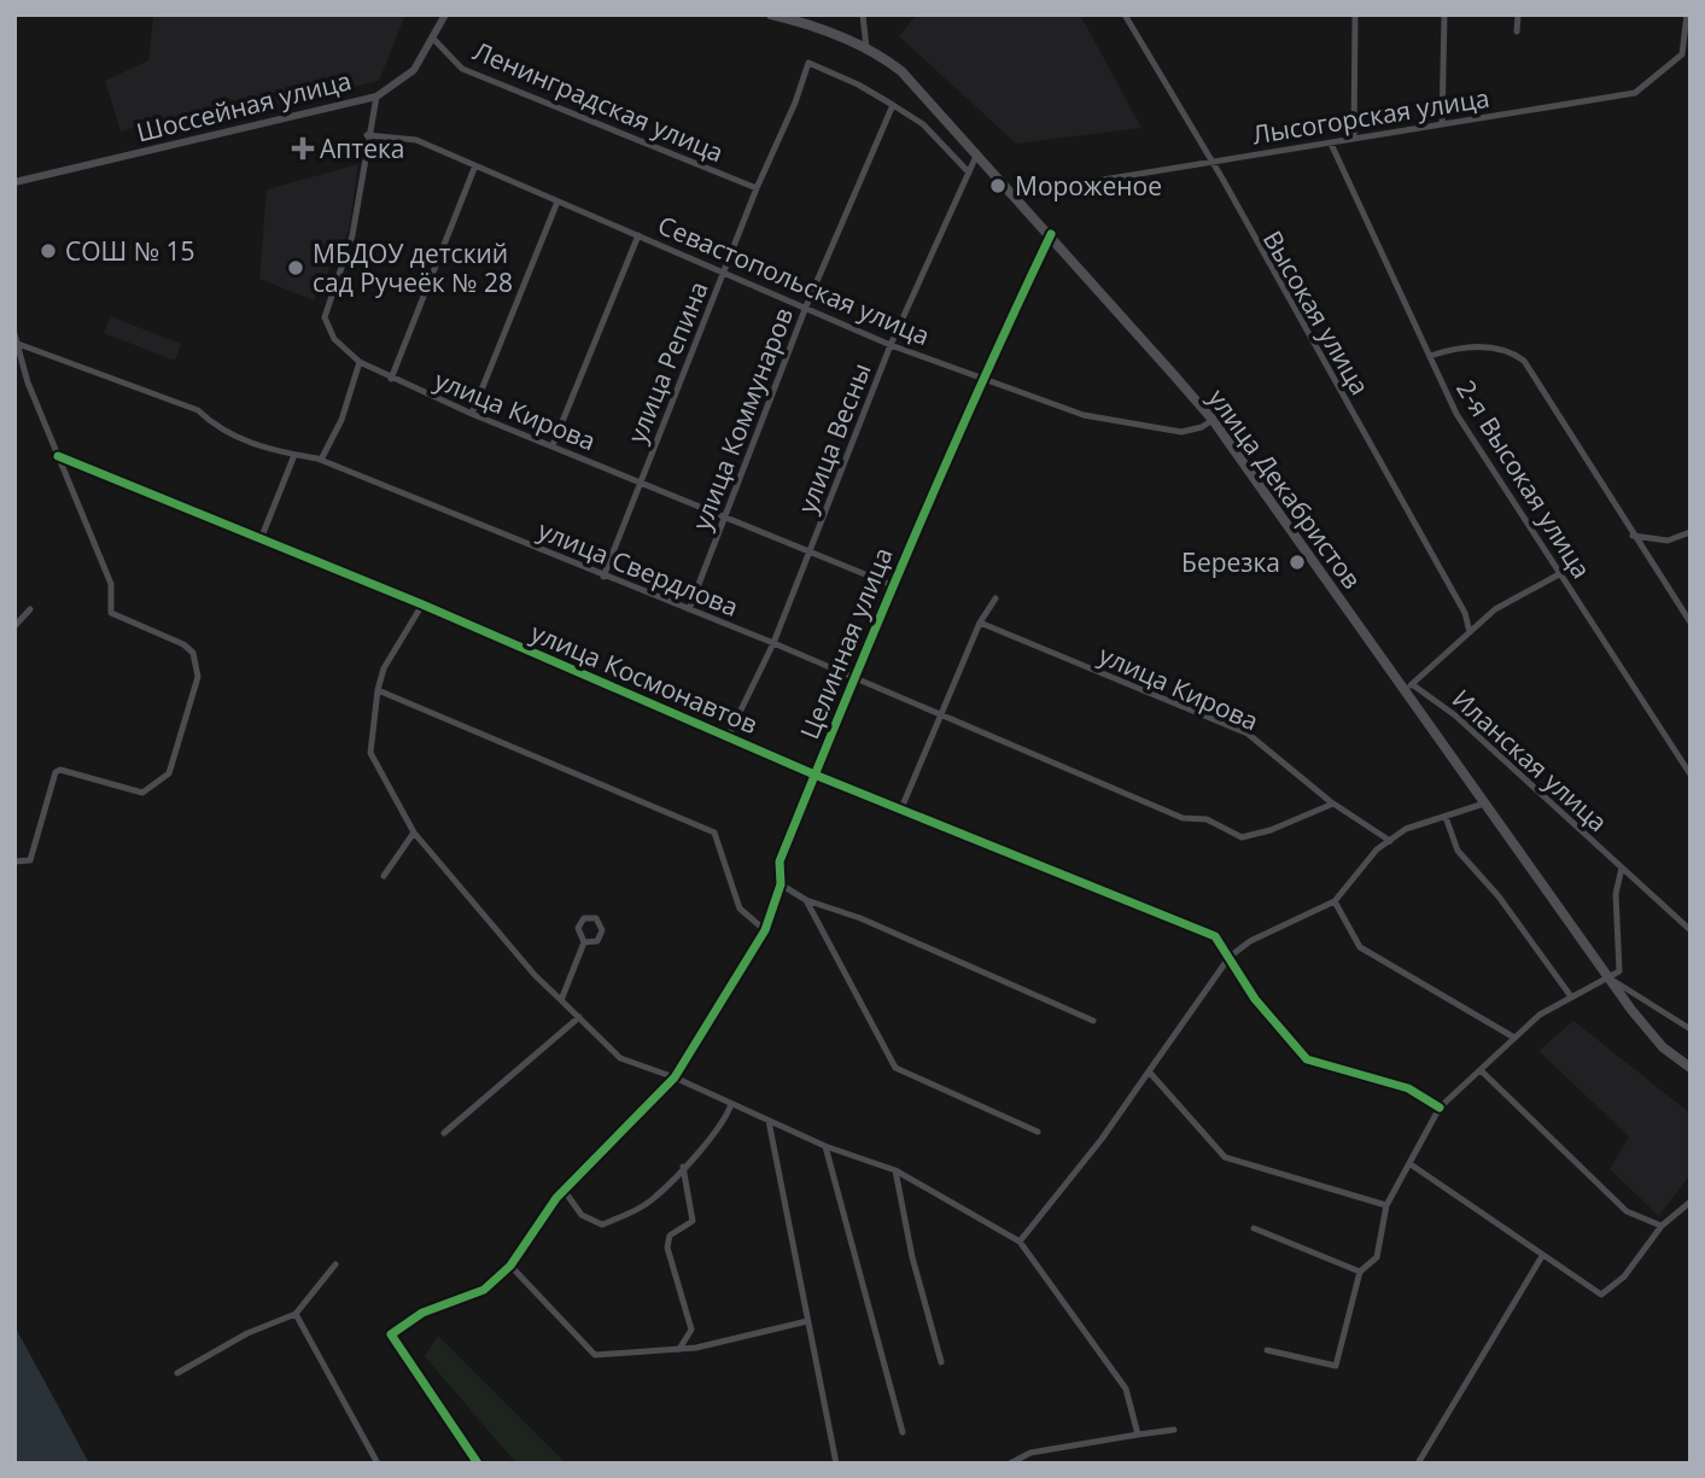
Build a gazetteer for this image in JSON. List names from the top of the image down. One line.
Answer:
{"streets":{"main road":["улица Декабристов"],"street":["Ленинградская улица","Шоссейная улица","Лысогорская улица","Севастопольская улица","Высокая улица","улица Репина","улица Кирова","улица Коммунаров","улица Весны","2-я Высокая улица","улица Свердлова","Целинная улица","улица Космонавтов","Иланская улица"]},"crossings":[["Ленинградская улица","Шоссейная улица"],["Ленинградская улица","улица Репина"],["Лысогорская улица","Высокая улица"],["Лысогорская улица","2-я Высокая улица"],["Лысогорская улица","улица Декабристов"],["Севастопольская улица","улица Репина"],["Севастопольская улица","улица Кирова"],["Севастопольская улица","улица Коммунаров"],["Севастопольская улица","улица Весны"],["Севастопольская улица","улица Декабристов"],["Севастопольская улица","Целинная улица"],["улица Репина","улица Кирова"],["улица Репина","улица Коммунаров"],["улица Репина","улица Свердлова"],["улица Кирова","улица Коммунаров"],["улица Кирова","улица Весны"],["улица Кирова","улица Свердлова"],["улица Кирова","Целинная улица"],["улица Коммунаров","улица Свердлова"],["улица Весны","улица Декабристов"],["улица Весны","улица Свердлова"],["улица Весны","улица Космонавтов"],["улица Декабристов","Целинная улица"],["улица Декабристов","Иланская улица"],["улица Свердлова","Целинная улица"],["Целинная улица","улица Космонавтов"]],"places":{"health":["Аптека"],"other":["Мороженое","СОШ № 15","МБДОУ детский сад Ручеёк № 28","Березка"]}}
